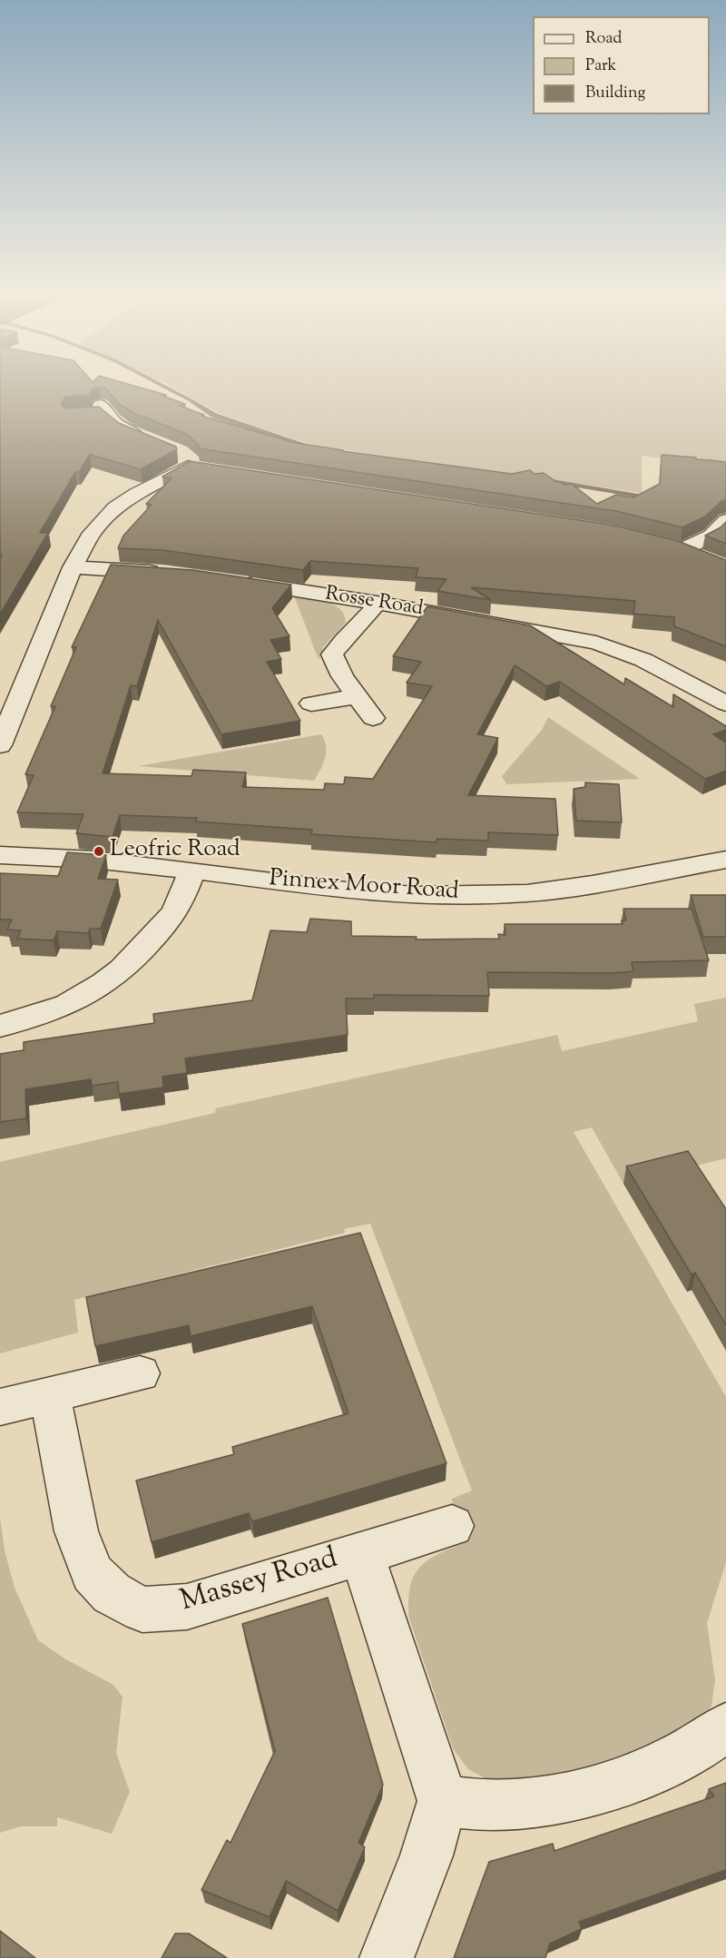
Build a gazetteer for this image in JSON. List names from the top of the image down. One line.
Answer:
{"streets":{"street":["Rosse Road","Pinnex Moor Road","Massey Road"]},"places":["Leofric Road"],"legend":["Road","Park","Building"]}
